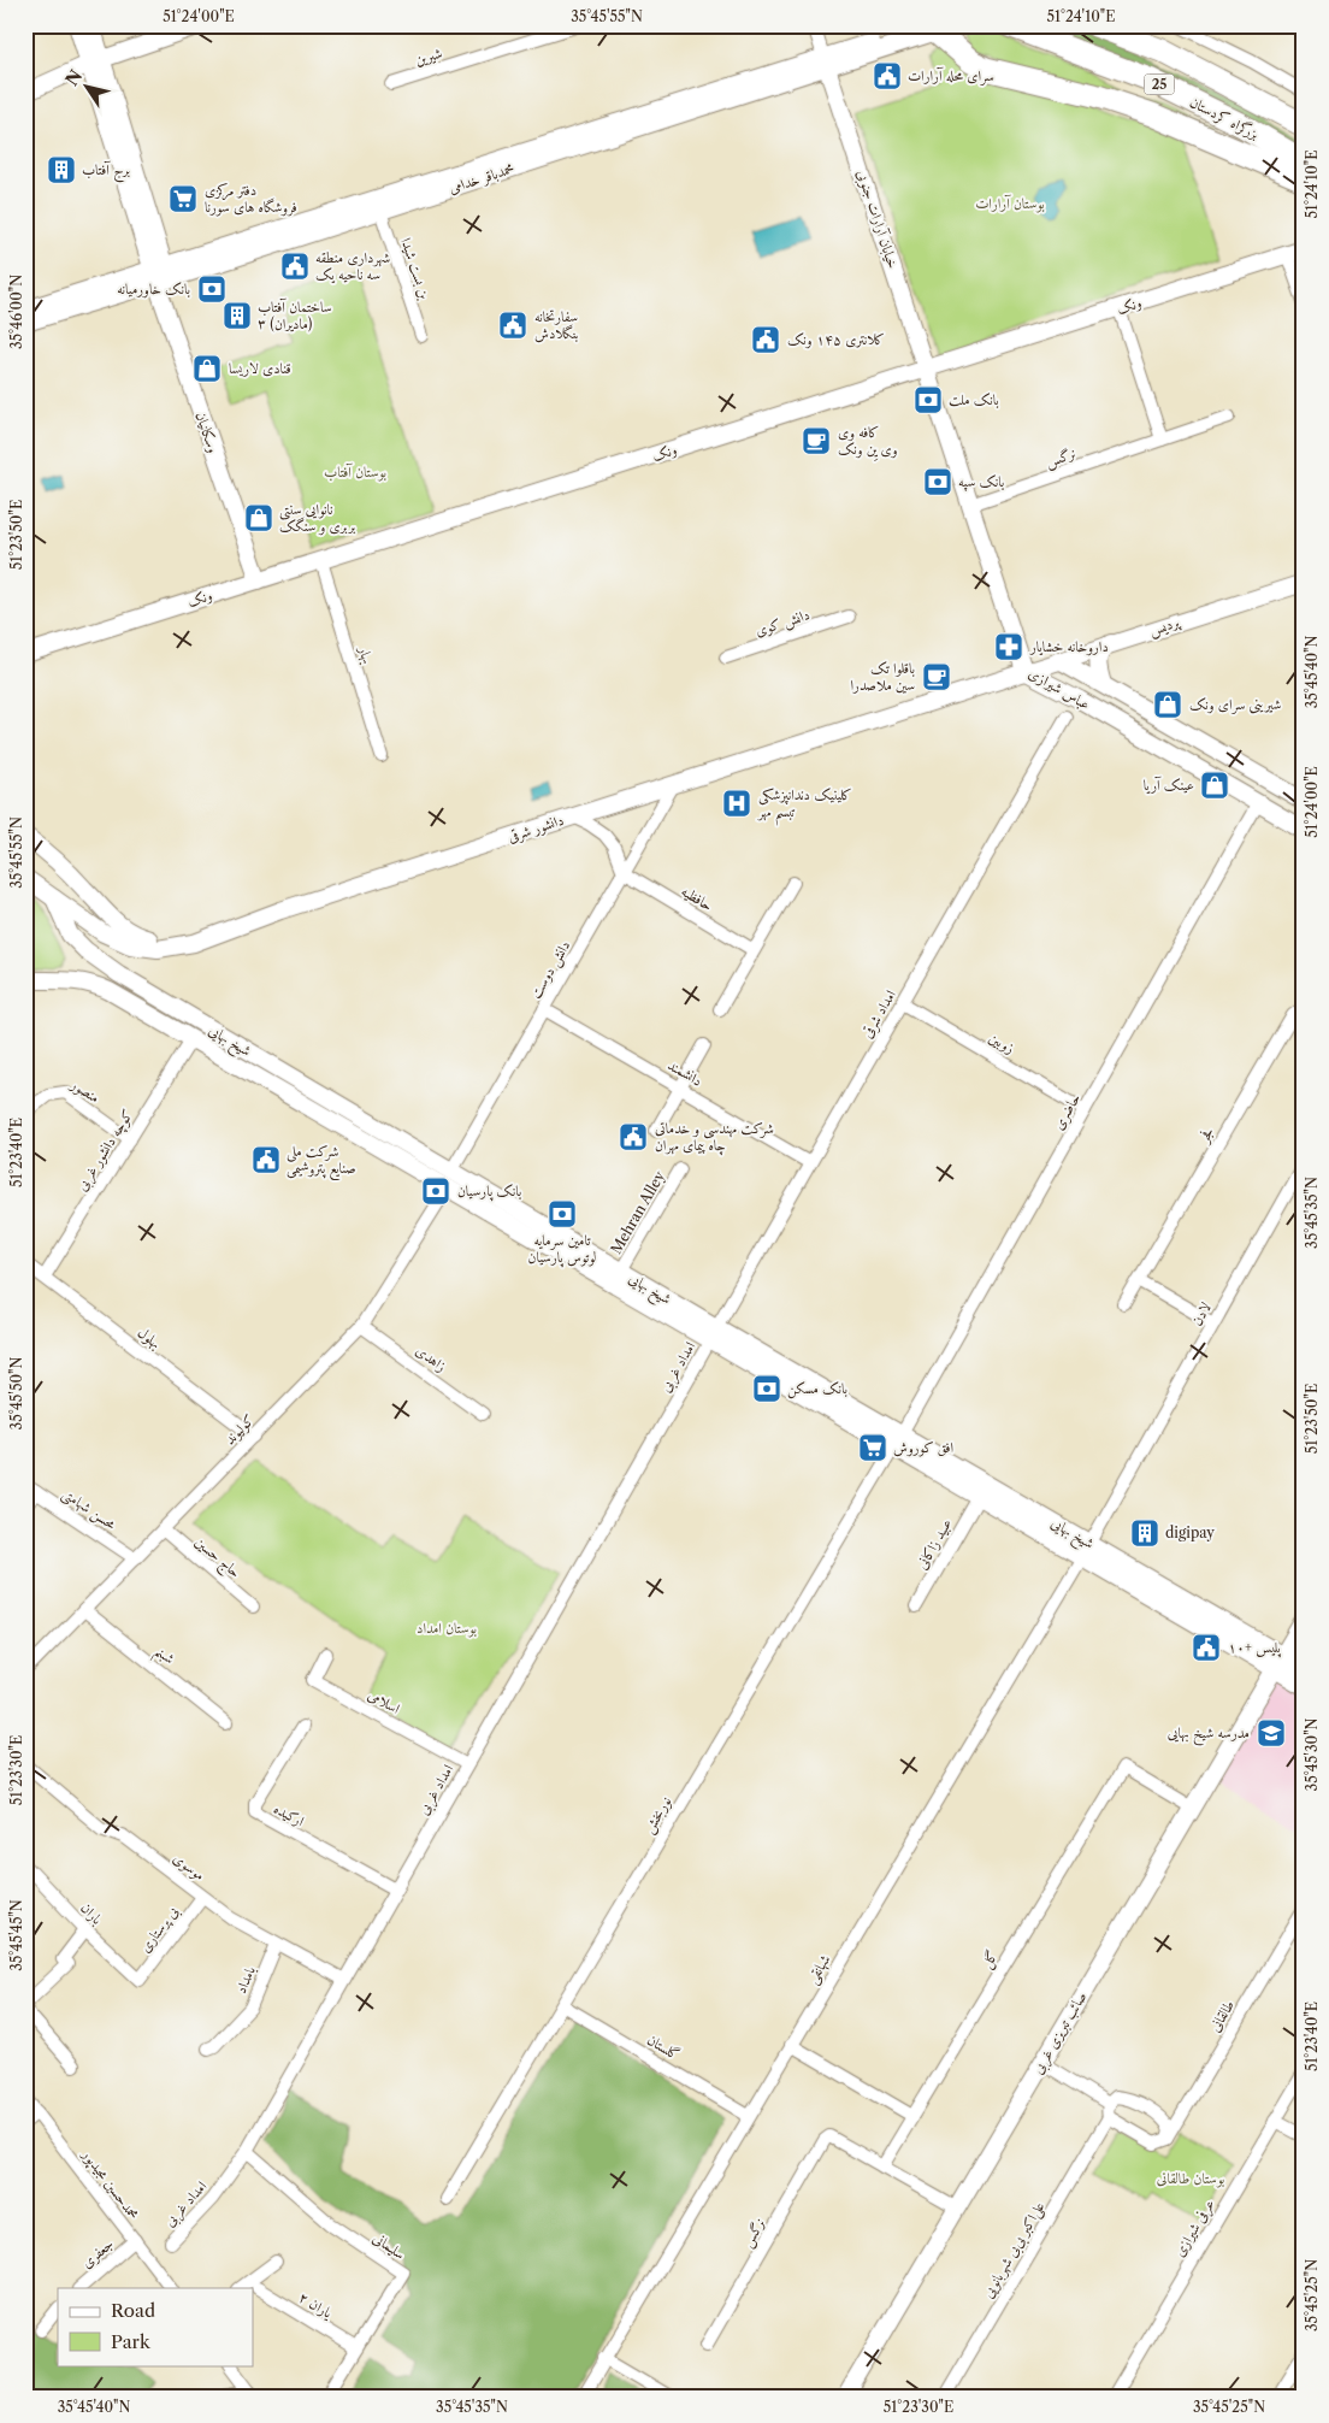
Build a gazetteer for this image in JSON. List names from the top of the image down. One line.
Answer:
{"streets":{"highway":["25","بزرگراه کردستان"],"main road":["محمدباقر خدامی","خیابان آرارات جنوبی","ونک","وسکانیان","پردیس","عباس شیرازی","دانشور شرقی","شیخ بهایی","صائب تبریزی غربی"],"street":["شیرین","بن بست شیدا","نرگس","دانش کوی","بهار","حافظیه","دانش دوست","امداد شرقی","زوبین","دانشمند","منصور","حاضری","فجر","کوچه دانشور غربی","Mehran Alley","لادن","بهلول","زاهدی","امداد غربی","کولیوند","محسن شهامتی","عبید زاکانی","حاج حسین","شبنم","اسلامی","ارکیده","نوربخش","موسوی","باران","بی پرستاری","گل","شهانقی","بامداد","طالقانی","گلستان","محمدحسین مجیدپور","عرفی شیرازی","سلیمانی","علی‌اکبر بی‌بی شهربانویی","جعفری","یاران ٢"]},"crossings":[["محمدباقر خدامی","خیابان آرارات جنوبی"],["محمدباقر خدامی","بن بست شیدا"],["محمدباقر خدامی","وسکانیان"],["خیابان آرارات جنوبی","ونک"],["خیابان آرارات جنوبی","عباس شیرازی"],["ونک","وسکانیان"],["ونک","بهار"],["ونک","عباس شیرازی"],["نرگس","عباس شیرازی"],["نرگس","گل"],["پردیس","عباس شیرازی"],["پردیس","دانشور شرقی"],["عباس شیرازی","دانشور شرقی"],["عباس شیرازی","حاضری"],["دانشور شرقی","دانش دوست"],["دانشور شرقی","شیخ بهایی"],["حافظیه","دانش دوست"],["دانش دوست","شیخ بهایی"],["دانش دوست","دانشمند"],["امداد شرقی","شیخ بهایی"],["امداد شرقی","زوبین"],["امداد شرقی","دانشمند"],["امداد شرقی","امداد غربی"],["شیخ بهایی","حاضری"],["شیخ بهایی","کوچه دانشور غربی"],["شیخ بهایی","Mehran Alley"],["شیخ بهایی","لادن"],["شیخ بهایی","امداد غربی"],["شیخ بهایی","کولیوند"],["شیخ بهایی","عبید زاکانی"],["شیخ بهایی","نوربخش"],["شیخ بهایی","شهانقی"],["شیخ بهایی","صائب تبریزی غربی"],["زوبین","حاضری"],["منصور","کوچه دانشور غربی"],["حاضری","نوربخش"],["کوچه دانشور غربی","بهلول"],["لادن","شهانقی"],["بهلول","کولیوند"],["زاهدی","کولیوند"],["امداد غربی","اسلامی"],["امداد غربی","ارکیده"],["امداد غربی","موسوی"],["امداد غربی","سلیمانی"],["کولیوند","محسن شهامتی"],["کولیوند","حاج حسین"],["کولیوند","شبنم"],["نوربخش","گلستان"],["موسوی","بی پرستاری"],["موسوی","بامداد"],["باران","بی پرستاری"],["گل","صائب تبریزی غربی"],["شهانقی","گلستان"],["محمدحسین مجیدپور","جعفری"],["سلیمانی","یاران ٢"]],"parks":["بوستان آرارات","بوستان آفتاب","بوستان امداد","بوستان طالقانی"],"places":{"public building":["سرای محله آرارات","شهرداری منطقه سه ناحیه یک","سفارتخانه بنگلادش","کلانتری ۱۴۵ ونک","شرکت مهندسی و خدماتی چاه پیمای مهران","شرکت ملی صنایع پتروشیمی","پلیس +۱۰"],"building":["برج آفتاب","ساختمان آفتاب ۳ (مادیران)","digipay"],"supermarket":["دفتر مرکزی فروشگاه های سورنا","افق کوروش"],"bank":["بانک خاورمیانه","بانک ملت","بانک سپه","بانک پارسیان","تامین سرمایه لوتوس پارسیان","بانک مسکن"],"shop":["قنادی لاریسا","نانوایی سنتی بربری و سنگک","شیرینی سرای ونک","عینک آریا"],"cafe":["کافه وی‌ وی‌ یِن ونک","باقلوا تک سین ملاصدرا"],"pharmacy":["داروخانه خشایار"],"hospital":["کلینیک دندانپزشکی تبسم مهر"],"school or university":["مدرسه شیخ بهایی"]},"legend":["Road","Park"],"north":"top left","coordinates":["51°24'00\"E","35°45'55\"N","51°24'10\"E","35°46'00\"N","51°23'50\"E","35°45'40\"N","51°23'40\"E","35°45'35\"N","35°45'50\"N","35°45'30\"N","51°23'30\"E","35°45'45\"N","35°45'25\"N"]}
